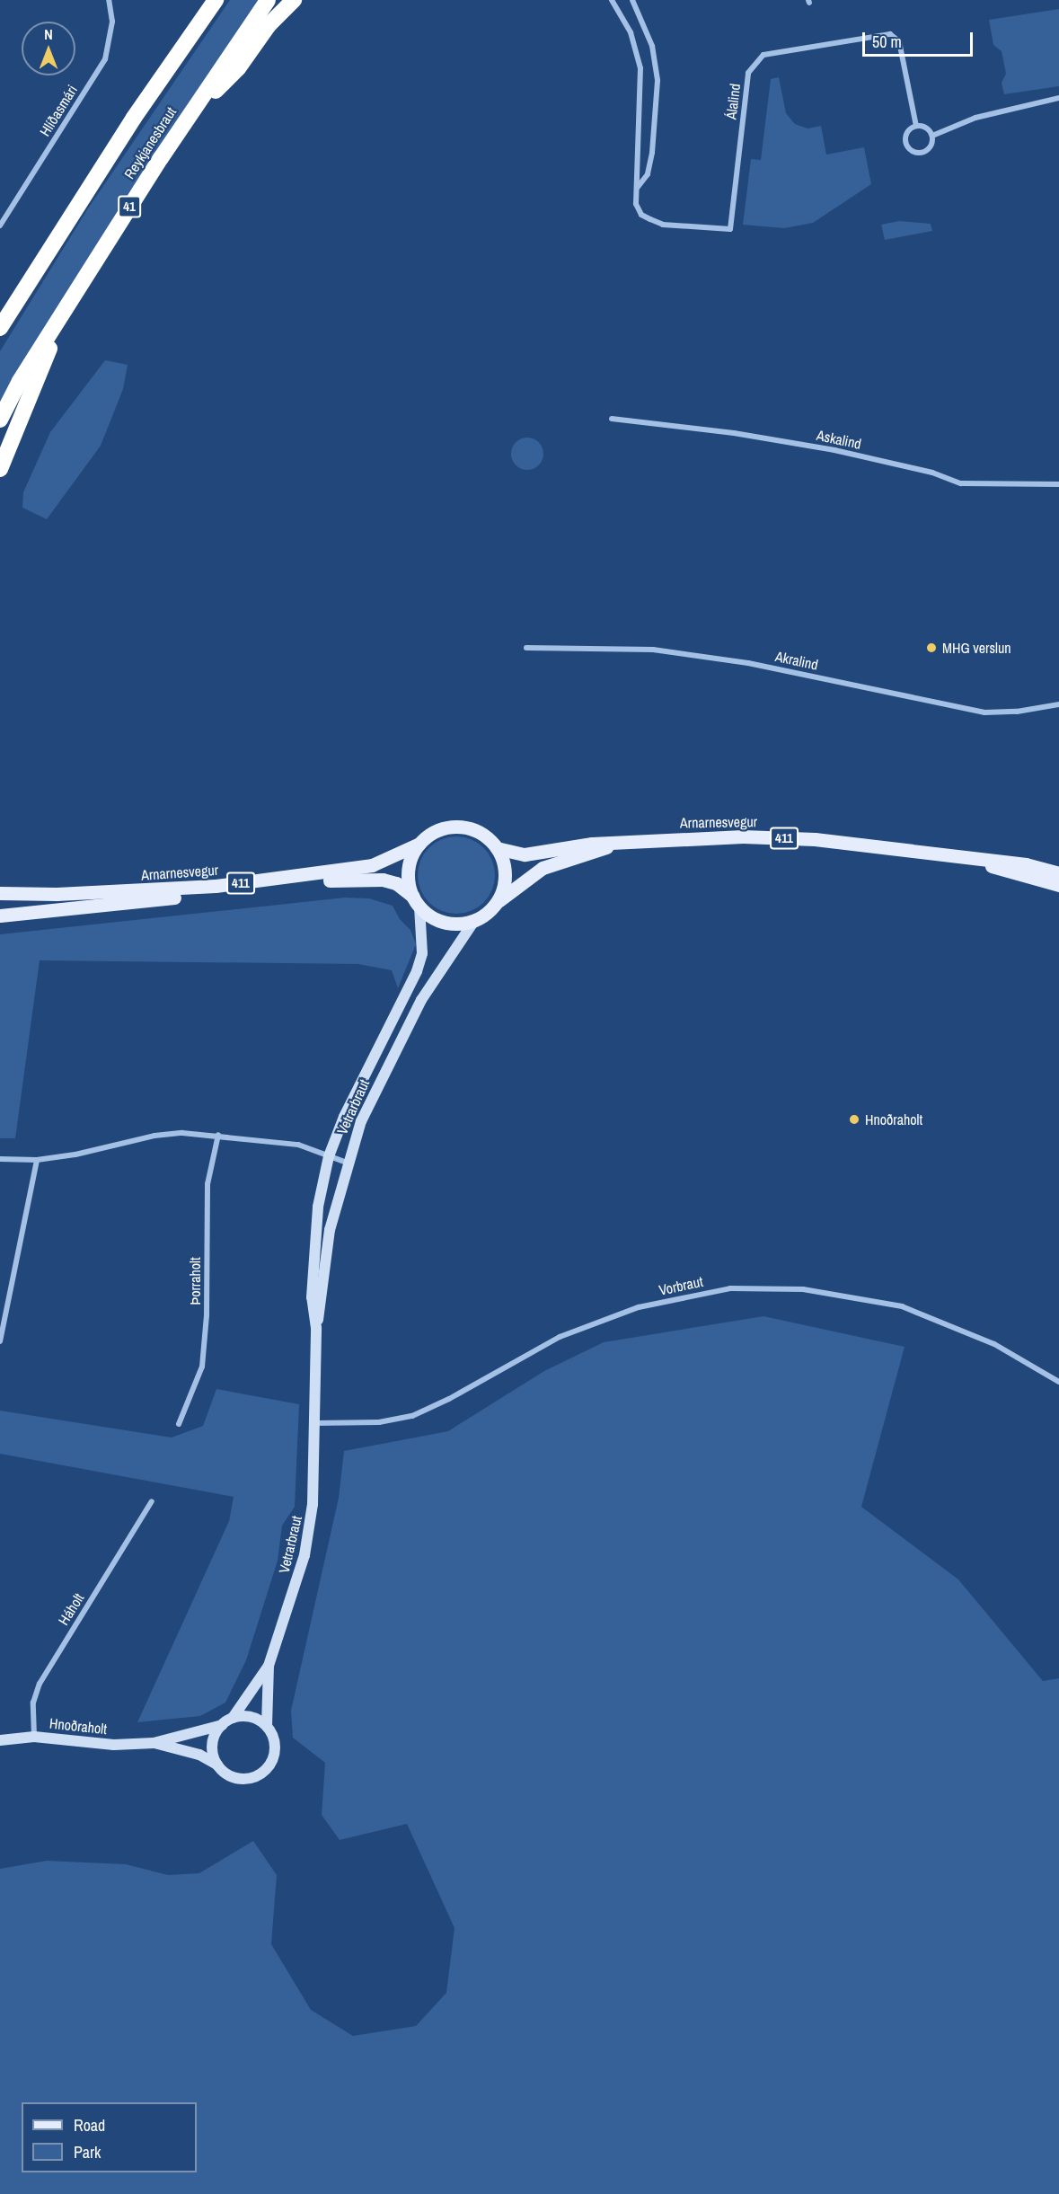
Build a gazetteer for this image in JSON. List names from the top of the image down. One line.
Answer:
{"streets":{"highway":["Reykjanesbraut","41"],"main road":["Arnarnesvegur","411"],"street":["Álalind","Hlíðasmári","Askalind","Akralind","Vetrarbraut","Þorraholt","Vorbraut","Háholt","Hnoðraholt"]},"crossings":[["Arnarnesvegur","411"],["Arnarnesvegur","Vetrarbraut"],["411","Vetrarbraut"],["Vetrarbraut","Vorbraut"],["Vetrarbraut","Hnoðraholt"],["Háholt","Hnoðraholt"]],"places":["MHG verslun","Hnoðraholt"],"legend":["Road","Park"],"scale_bar":"50 m","north":"top"}
